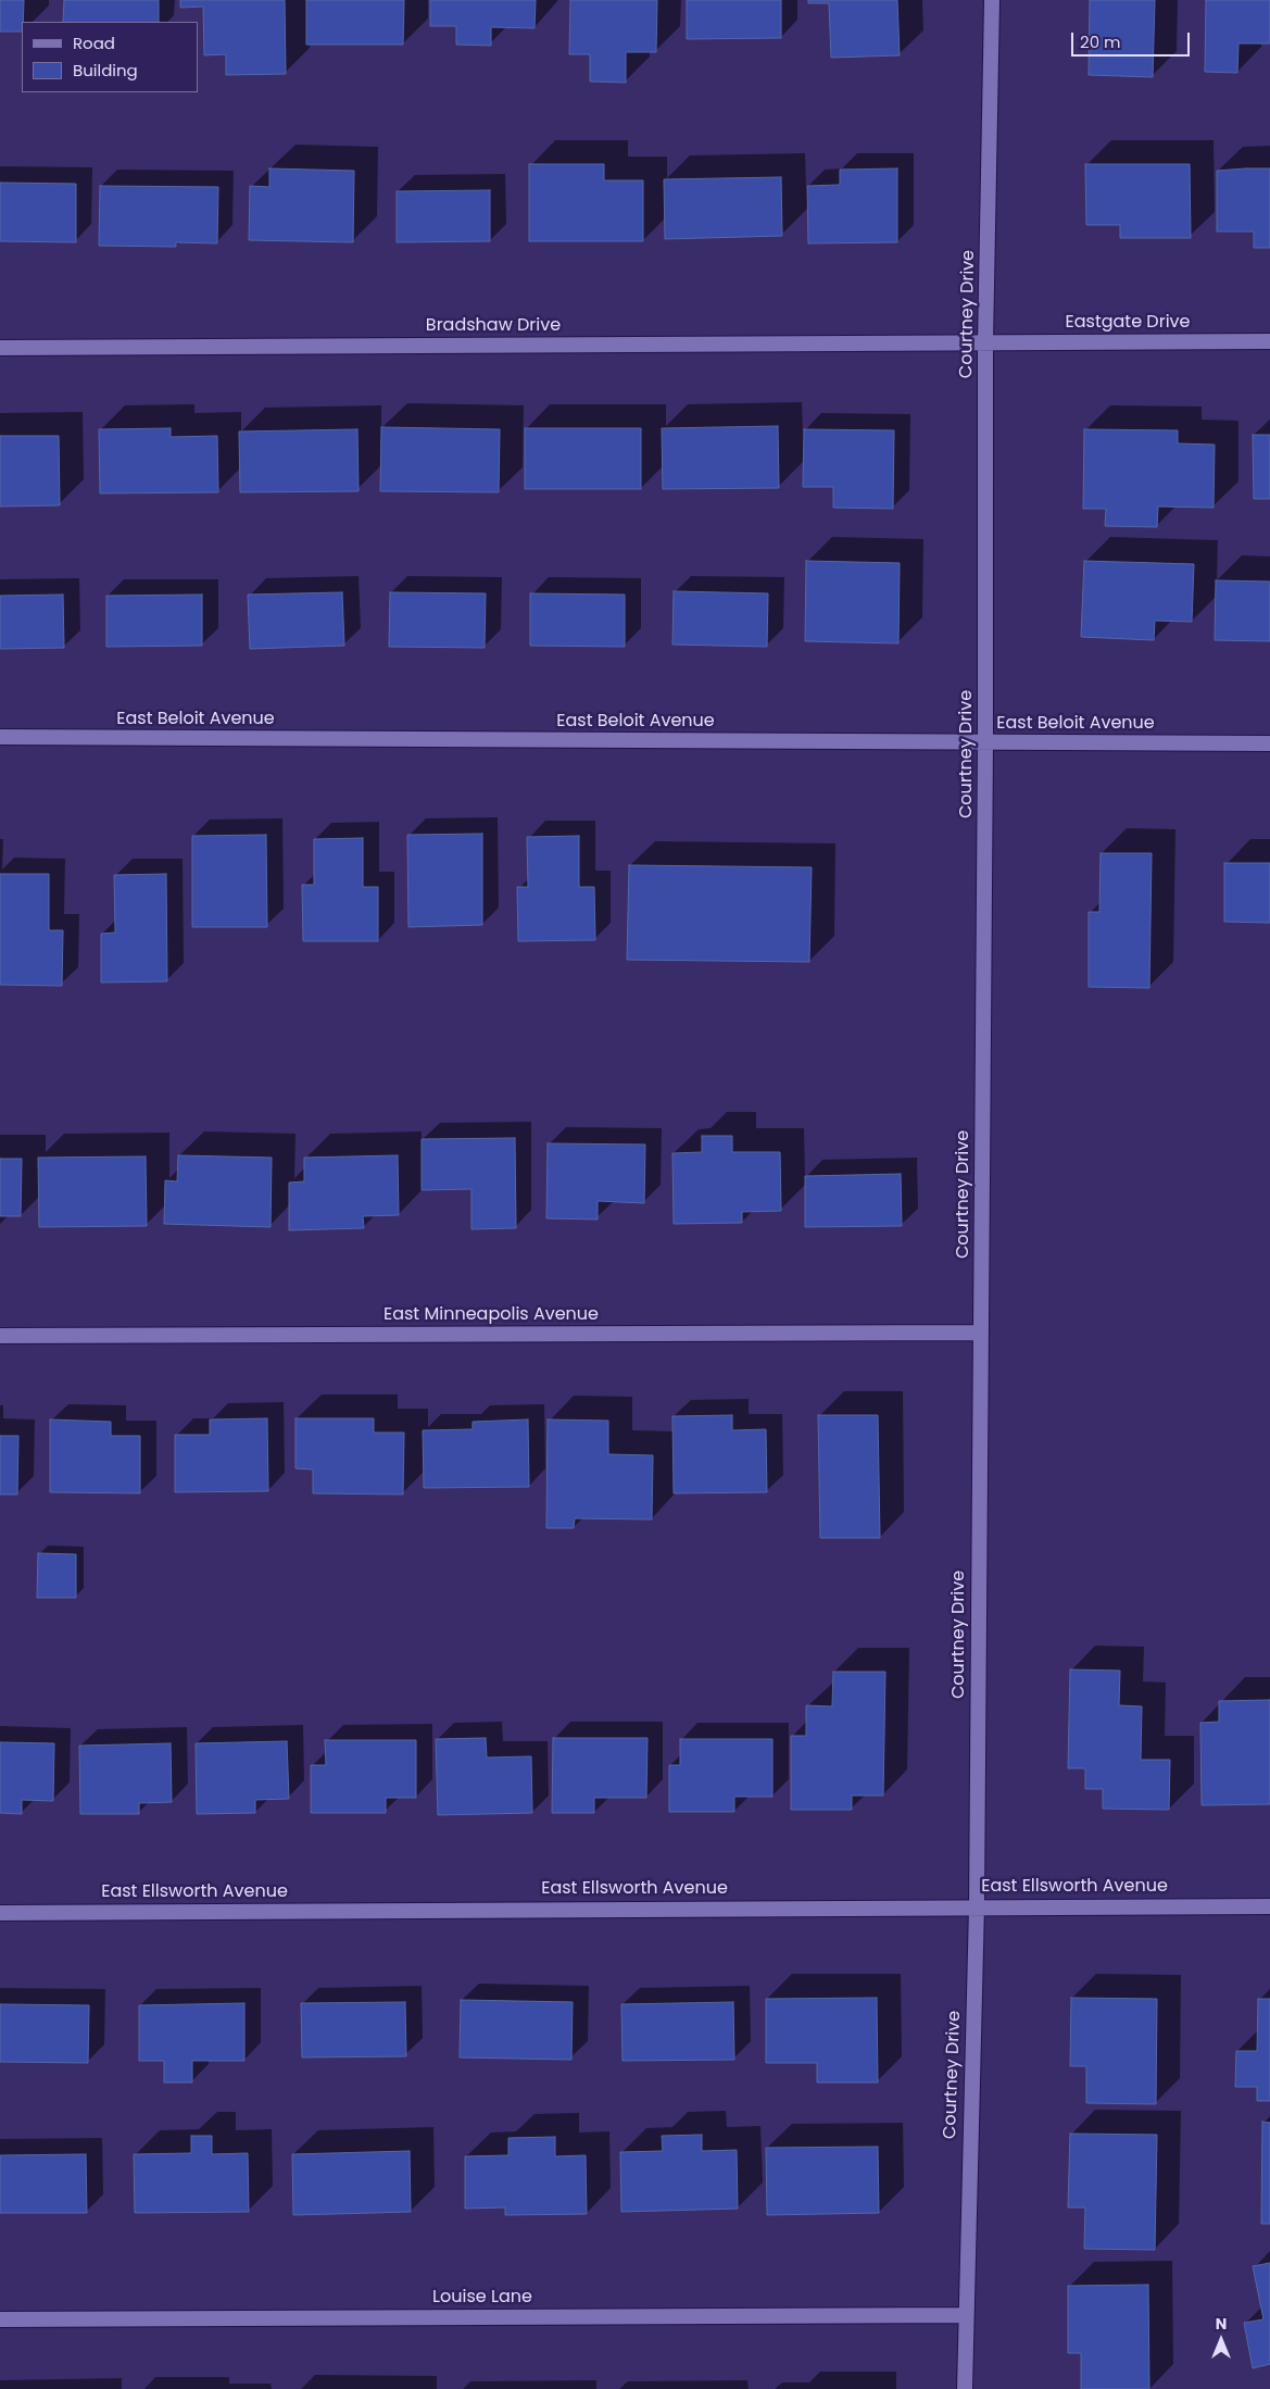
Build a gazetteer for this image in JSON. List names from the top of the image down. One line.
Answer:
{"streets":{"street":["Courtney Drive","Eastgate Drive","Bradshaw Drive","East Beloit Avenue","East Minneapolis Avenue","East Ellsworth Avenue","Louise Lane"]},"crossings":[["Courtney Drive","Eastgate Drive"],["Courtney Drive","Bradshaw Drive"],["Courtney Drive","East Beloit Avenue"],["Courtney Drive","East Minneapolis Avenue"],["Courtney Drive","East Ellsworth Avenue"],["Courtney Drive","Louise Lane"],["Eastgate Drive","Bradshaw Drive"]],"legend":["Road","Building"],"scale_bar":"20 m","north":"top"}
